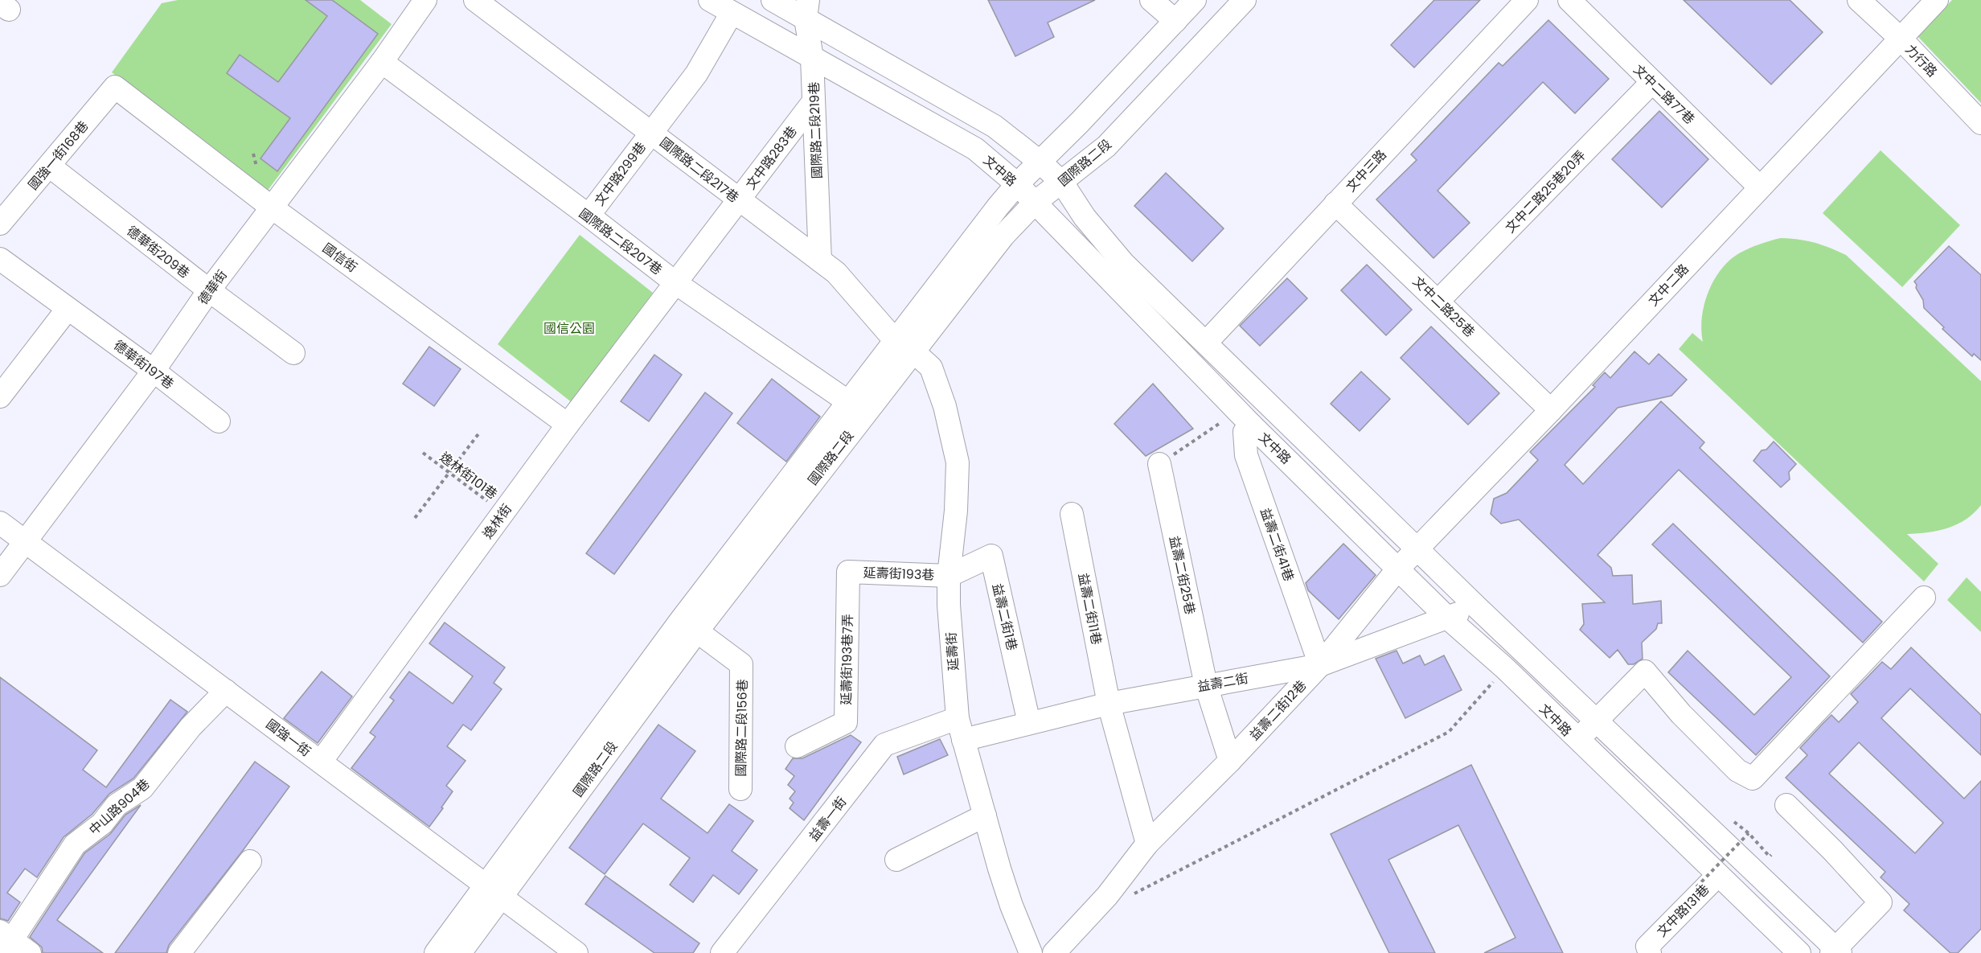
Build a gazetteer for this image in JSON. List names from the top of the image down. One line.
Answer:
{"streets":{"street":["力行路","文中二路77巷","國際路二段219巷","國強一街168巷","文中路283巷","國際路二段","國際路二段217巷","文中路","文中三路","文中路299巷","文中二路25巷20弄","國際路二段207巷","德華街209巷","國信街","文中二路","德華街","文中二路25巷","德華街197巷","逸林街","益壽二街41巷","延壽街193巷","益壽二街25巷","益壽二街11巷","益壽二街1巷","延壽街","延壽街193巷7弄","益壽二街","益壽二街12巷","國際路二段156巷","國強一街","中山路904巷","益壽一街","文中路131巷"],"path":["逸林街101巷"]},"crossings":[["力行路","文中二路"],["文中二路77巷","文中二路25巷20弄"],["文中二路77巷","文中二路"],["國際路二段219巷","文中路283巷"],["國際路二段219巷","國際路二段217巷"],["國際路二段219巷","文中路"],["國強一街168巷","德華街209巷"],["國強一街168巷","國信街"],["文中路283巷","國際路二段217巷"],["文中路283巷","國際路二段207巷"],["文中路283巷","逸林街"],["國際路二段","國際路二段217巷"],["國際路二段","文中路"],["國際路二段","國際路二段207巷"],["國際路二段","延壽街"],["國際路二段","國際路二段156巷"],["國際路二段","國強一街"],["國際路二段217巷","文中路299巷"],["國際路二段217巷","延壽街"],["文中路","文中三路"],["文中路","文中路299巷"],["文中路","文中二路"],["文中路","益壽二街41巷"],["文中路","益壽二街"],["文中路","益壽二街12巷"],["文中路","文中路131巷"],["文中三路","文中二路25巷"],["文中路299巷","國際路二段207巷"],["文中二路25巷20弄","文中二路25巷"],["國際路二段207巷","德華街"],["國際路二段207巷","逸林街"],["德華街209巷","德華街"],["國信街","德華街"],["國信街","逸林街"],["文中二路","文中二路25巷"],["文中二路","益壽二街12巷"],["德華街","德華街197巷"],["德華街","國強一街"],["逸林街101巷","逸林街"],["逸林街","國強一街"],["益壽二街41巷","益壽二街"],["益壽二街41巷","益壽二街12巷"],["延壽街193巷","益壽二街1巷"],["延壽街193巷","延壽街"],["延壽街193巷","延壽街193巷7弄"],["益壽二街25巷","益壽二街"],["益壽二街25巷","益壽二街12巷"],["益壽二街11巷","益壽二街"],["益壽二街1巷","延壽街"],["益壽二街1巷","益壽二街"],["延壽街","益壽二街"],["延壽街","益壽一街"],["益壽二街","益壽二街12巷"],["益壽二街","益壽一街"],["國強一街","中山路904巷"]],"parks":["國信公園"]}
